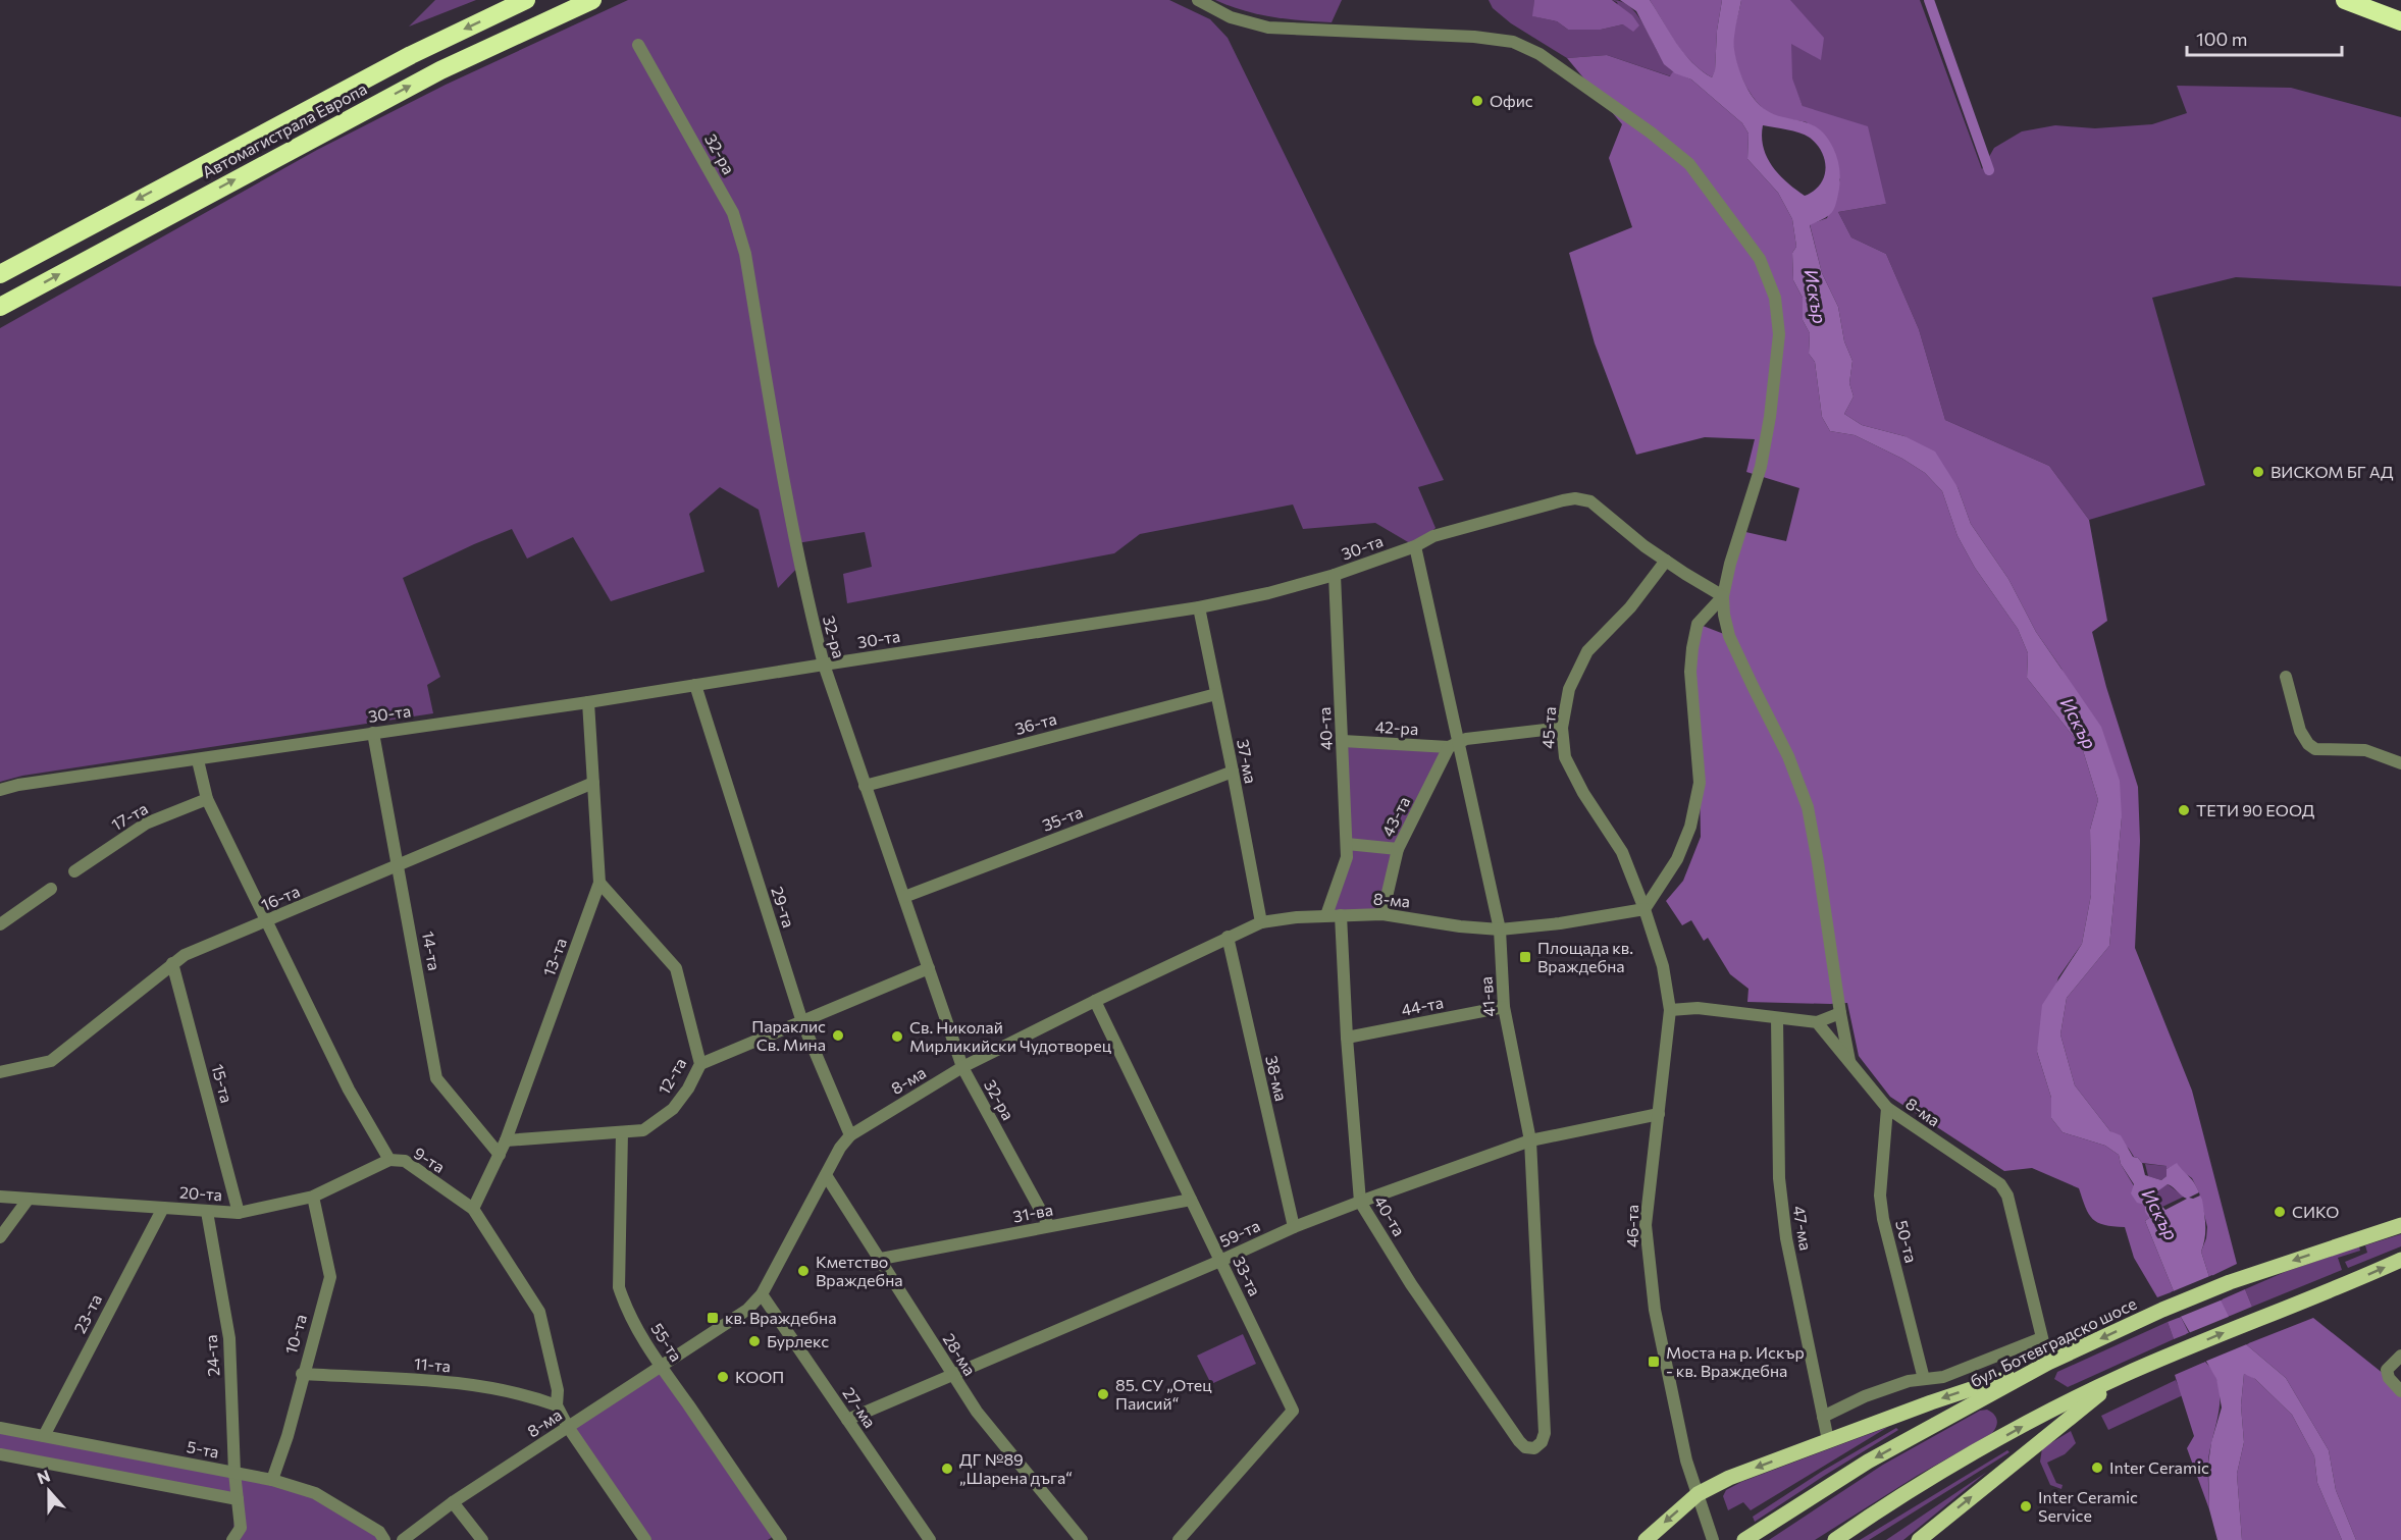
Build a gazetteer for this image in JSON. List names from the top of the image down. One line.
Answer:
{"streets":{"highway":["Автомагистрала Европа"],"main road":["бул. Ботевградско шосе"],"street":["32-ра","30-та","36-та","42-ра","45-та","40-та","37-ма","17-та","43-та","35-та","16-та","8-ма","29-та","14-та","13-та","41-ва","44-та","12-та","38-ма","15-та","9-та","20-та","31-ва","46-та","47-ма","59-та","50-та","33-та","23-та","10-та","55-та","28-ма","24-та","11-та","27-ма","5-та"]},"crossings":[["32-ра","30-та"],["32-ра","36-та"],["32-ра","35-та"],["32-ра","8-ма"],["32-ра","31-ва"],["30-та","45-та"],["30-та","40-та"],["30-та","37-ма"],["30-та","29-та"],["30-та","14-та"],["30-та","13-та"],["30-та","41-ва"],["30-та","9-та"],["36-та","37-ма"],["42-ра","45-та"],["42-ра","40-та"],["42-ра","43-та"],["42-ра","41-ва"],["45-та","8-ма"],["45-та","46-та"],["40-та","8-ма"],["40-та","41-ва"],["40-та","44-та"],["40-та","59-та"],["37-ма","35-та"],["37-ма","8-ма"],["17-та","9-та"],["43-та","8-ма"],["43-та","41-ва"],["16-та","14-та"],["16-та","13-та"],["16-та","15-та"],["16-та","9-та"],["8-ма","29-та"],["8-ма","41-ва"],["8-ма","38-ма"],["8-ма","9-та"],["8-ма","46-та"],["8-ма","50-та"],["8-ма","33-та"],["8-ма","55-та"],["8-ма","бул. Ботевградско шосе"],["8-ма","28-ма"],["8-ма","27-ма"],["14-та","13-та"],["13-та","12-та"],["13-та","9-та"],["41-ва","44-та"],["41-ва","59-та"],["12-та","55-та"],["38-ма","59-та"],["15-та","20-та"],["9-та","20-та"],["9-та","11-та"],["20-та","23-та"],["20-та","10-та"],["20-та","24-та"],["31-ва","33-та"],["31-ва","28-ма"],["46-та","59-та"],["59-та","33-та"],["59-та","28-ма"],["59-та","27-ма"],["23-та","5-та"],["10-та","11-та"],["10-та","5-та"],["24-та","5-та"]],"water":["Искър"],"places":{"other":["Офис","ВИСКОМ БГ АД","ТЕТИ 90 ЕООД","Параклис Св. Мина","Св. Николай Мирликийски Чудотворец","СИКО","Кметство Враждебна","Бурлекс","КООП","85. СУ „Отец Паисий“","Inter Ceramic","ДГ №89 „Шарена дъга“","Inter Ceramic Service"],"transit":["Площада кв. Враждебна","кв. Враждебна","Моста на р. Искър - кв. Враждебна"]},"scale_bar":"100 m","north":"top"}
